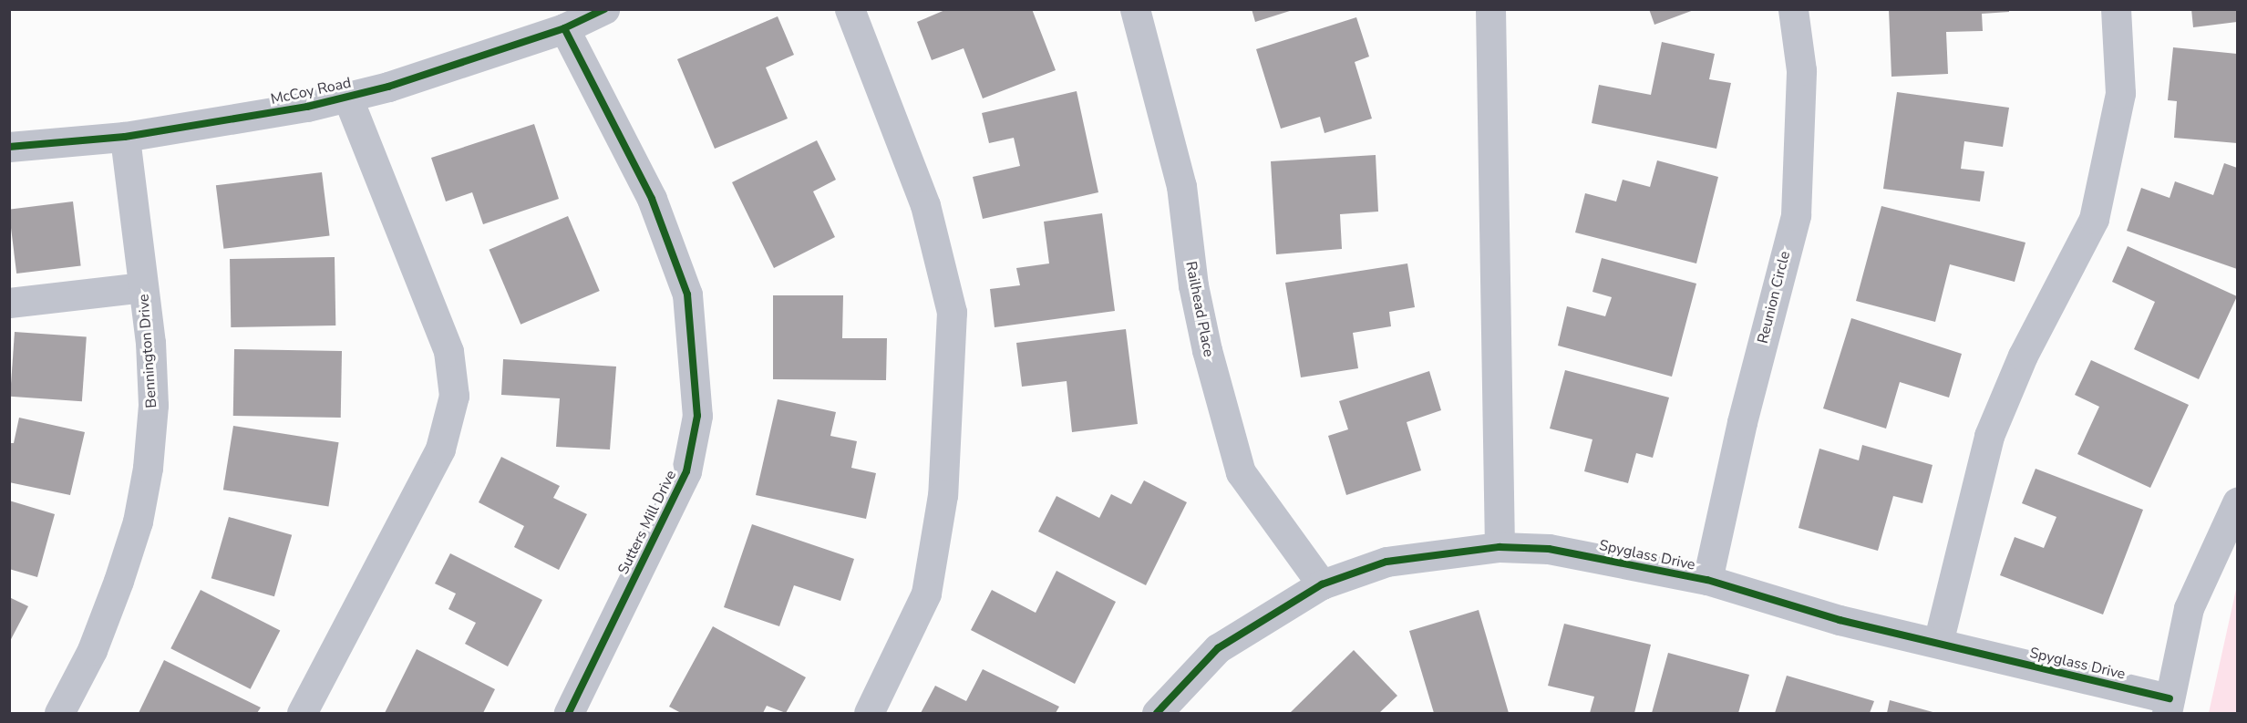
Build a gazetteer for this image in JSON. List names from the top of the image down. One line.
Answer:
{"streets":{"street":["McCoy Road","Reunion Circle","Railhead Place","Bennington Drive","Sutters Mill Drive","Spyglass Drive"]},"crossings":[["McCoy Road","Bennington Drive"],["McCoy Road","Sutters Mill Drive"],["Reunion Circle","Spyglass Drive"],["Railhead Place","Spyglass Drive"]]}
